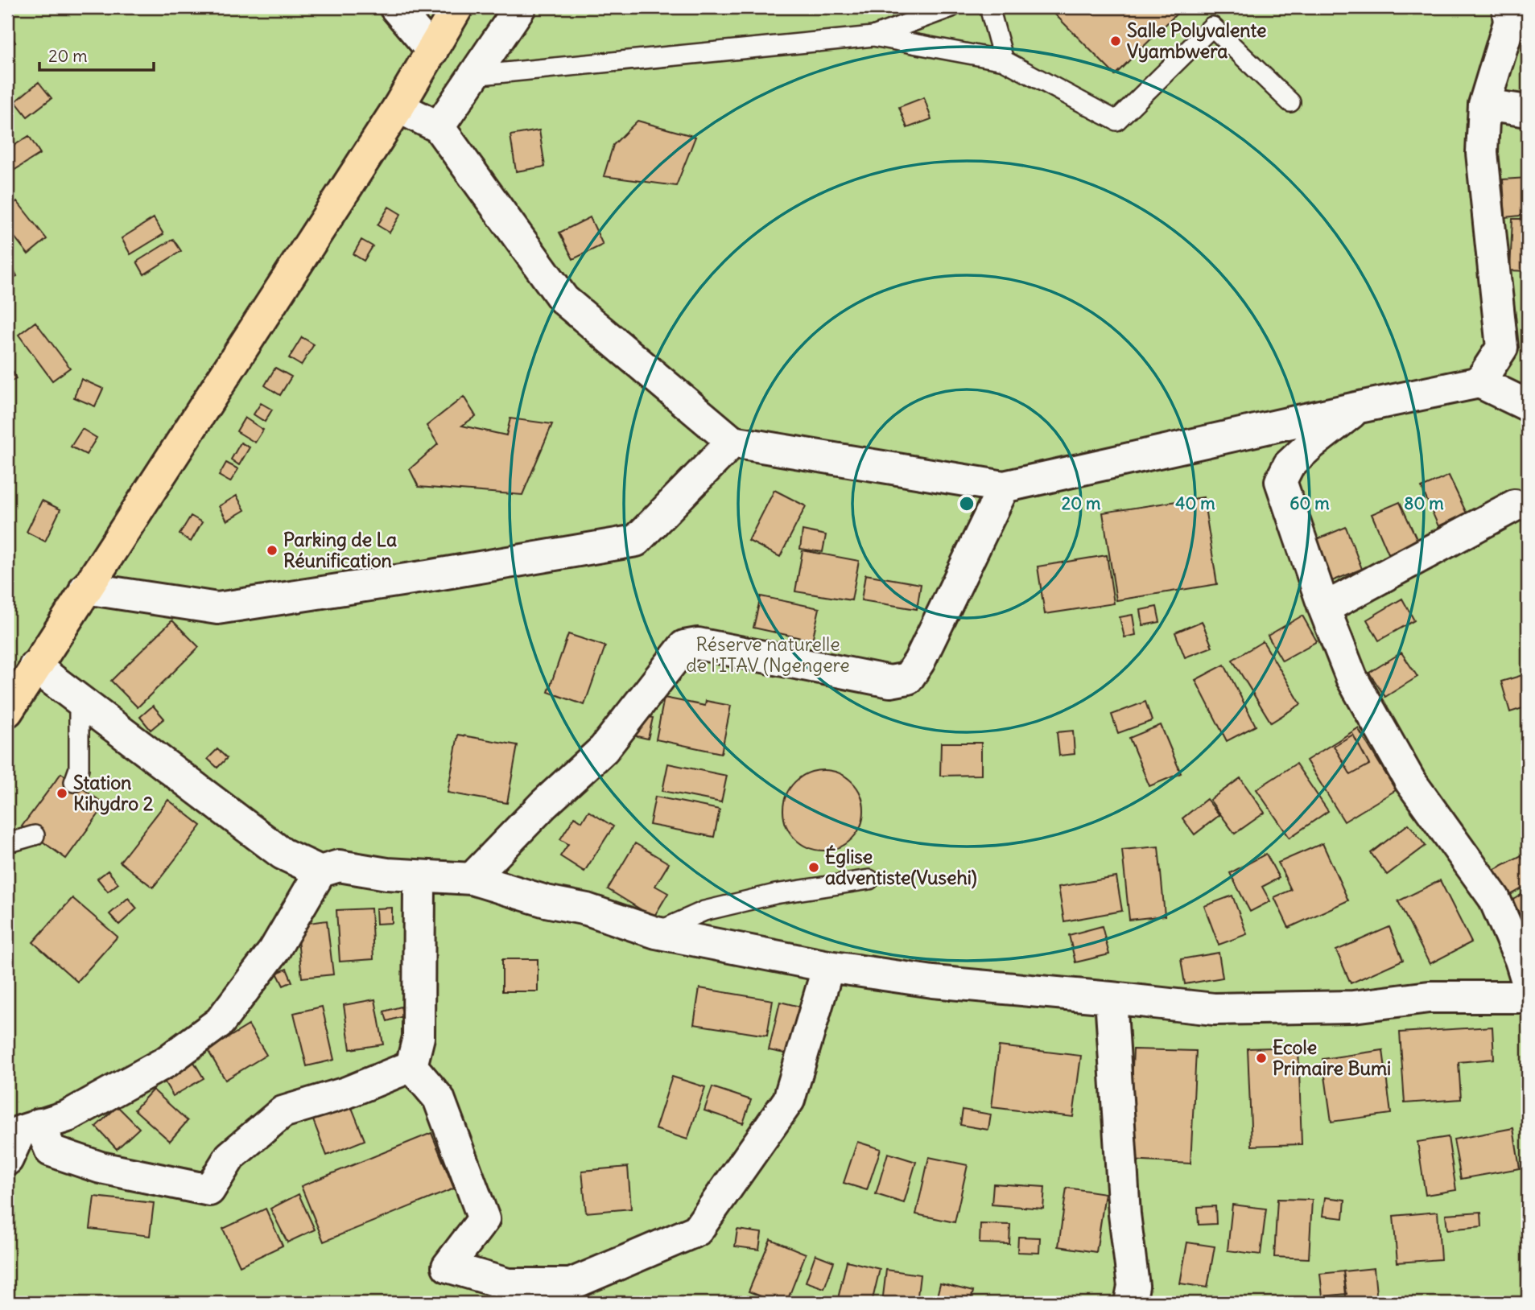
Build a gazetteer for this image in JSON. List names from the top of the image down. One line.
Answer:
{"parks":["Réserve naturelle de l'ITAV (Ngengere"],"places":["Salle Polyvalente Vyambwera","Parking de La Réunification","Station Kihydro 2","Église adventiste(Vusehi)","Ecole Primaire Bumi"],"scale_bar":"20 m","rings":["20 m","40 m","60 m","80 m"]}
